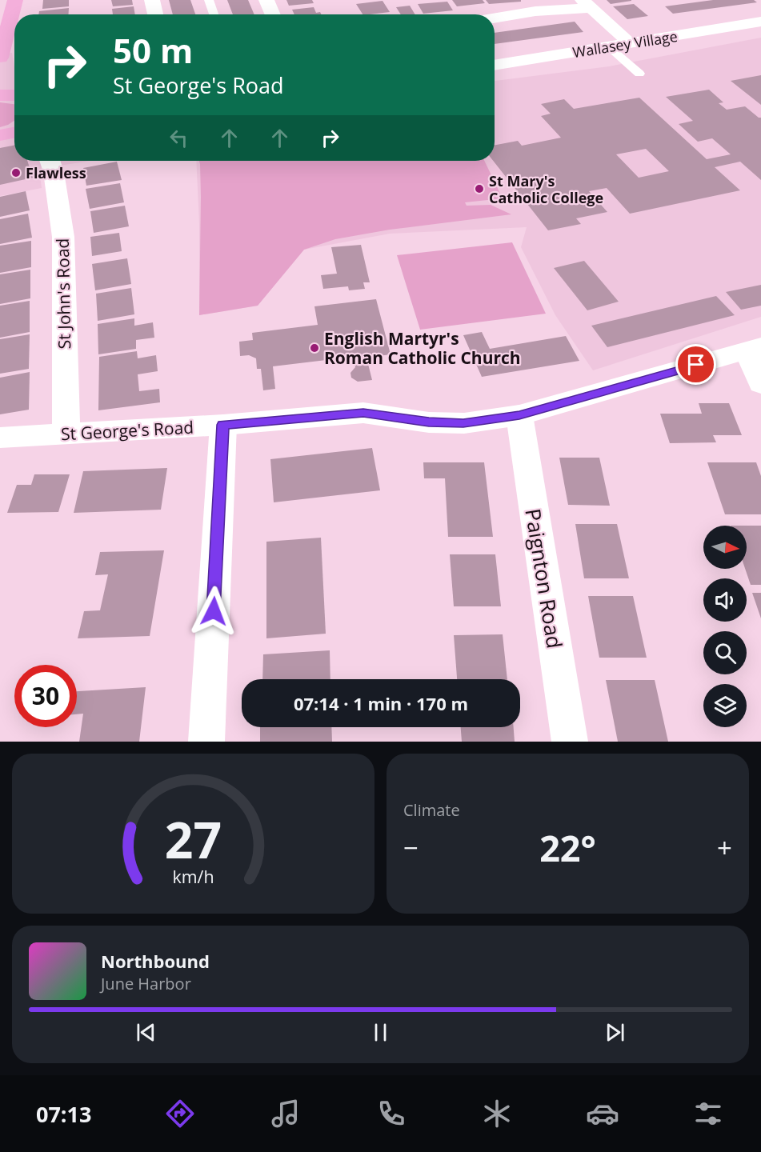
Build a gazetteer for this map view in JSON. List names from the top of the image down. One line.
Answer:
{"streets":{"street":["Wallasey Village","St John's Road","St George's Road","Paignton Road"]},"crossings":[["St John's Road","St George's Road"],["St George's Road","Paignton Road"]],"places":["Flawless","St Mary's Catholic College","English Martyr's Roman Catholic Church"],"north":"right","page":{"turn":["50 m","St George's Road"],"limit":"30","trip":"07:14 · 1 min · 170 m","tile":"Climate","heat":["−","22°","+"],"song":["Northbound","June Harbor"],"tabs":"07:13","gauge":["27","km/h"]}}
